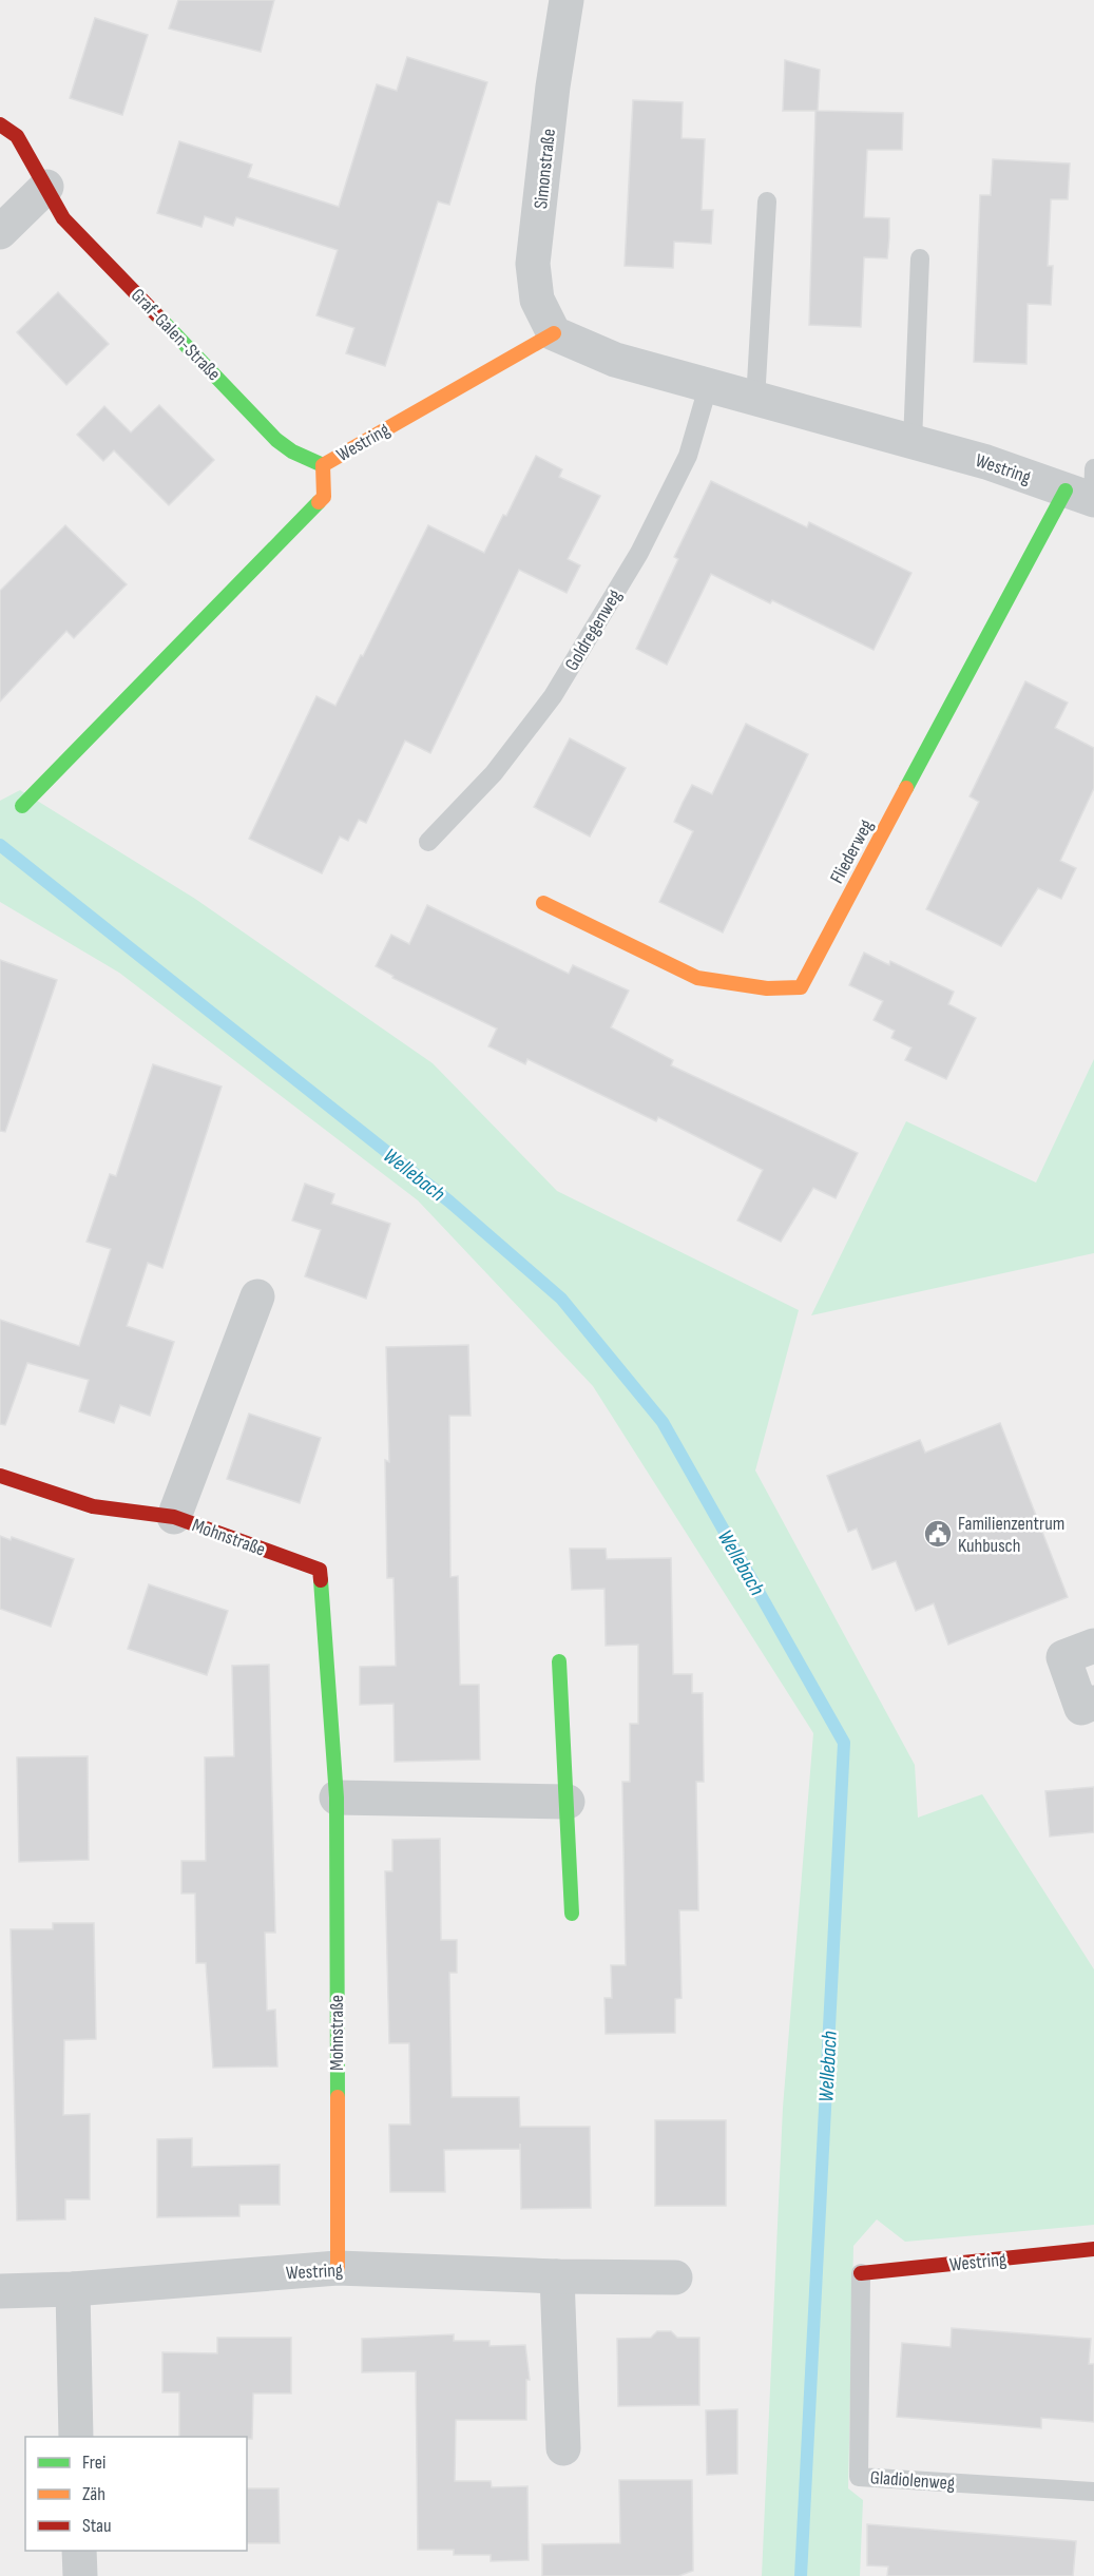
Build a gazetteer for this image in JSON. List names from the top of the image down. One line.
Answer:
{"streets":{"street":["Simonstraße","Graf-Galen-Straße","Westring","Fliederweg","Mohnstraße"],"lane":["Goldregenweg","Gladiolenweg"]},"crossings":[["Simonstraße","Westring"],["Graf-Galen-Straße","Westring"],["Westring","Goldregenweg"],["Westring","Fliederweg"],["Westring","Mohnstraße"],["Westring","Gladiolenweg"]],"water":["Wellebach"],"places":{"public building":["Familienzentrum Kuhbusch"]},"legend":["Frei","Zäh","Stau"]}
